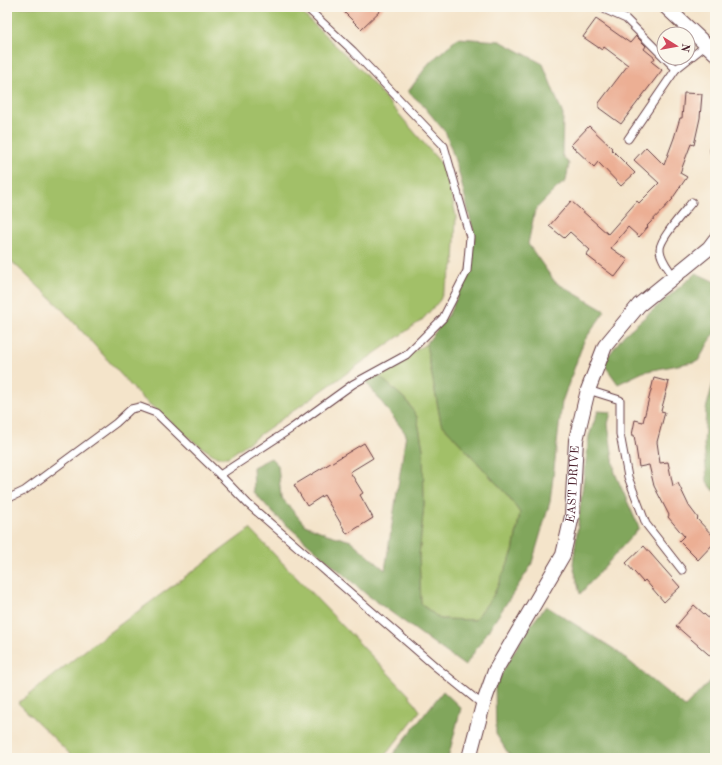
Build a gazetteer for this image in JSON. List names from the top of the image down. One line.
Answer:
{"streets":{"street":["EAST DRIVE"]},"north":"right"}
